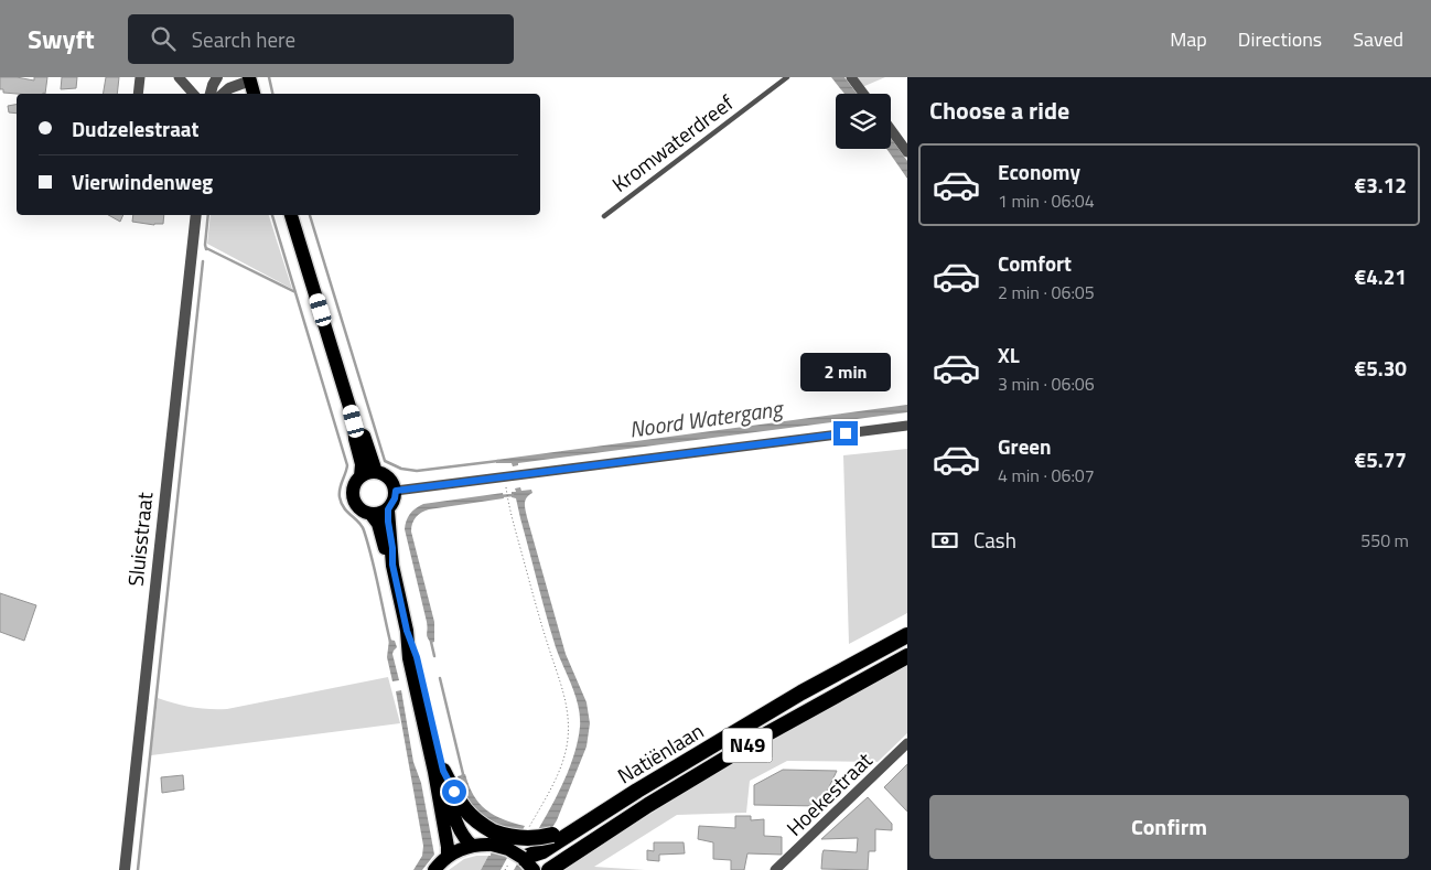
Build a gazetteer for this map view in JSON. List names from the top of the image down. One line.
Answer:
{"streets":{"highway":["N49","Natiënlaan"],"street":["Sluisstraat","Hoekestraat"],"lane":["Kromwaterdreef"]},"water":["Noord Watergang"],"page":{"header":"Swyft","search":"Search here","nav":["Map","Directions","Saved"],"heading":"Choose a ride","banner":["Dudzelestraat","Vierwindenweg"],"list":[{"name":"Economy","note":"1 min · 06:04","value":"€3.12"},{"name":"Comfort","note":"2 min · 06:05","value":"€4.21"},{"name":"XL","note":"3 min · 06:06","value":"€5.30"},{"name":"Green","note":"4 min · 06:07","value":"€5.77"}],"bubble":"2 min","pay":["Cash","550 m"],"buttons":"Confirm"}}
